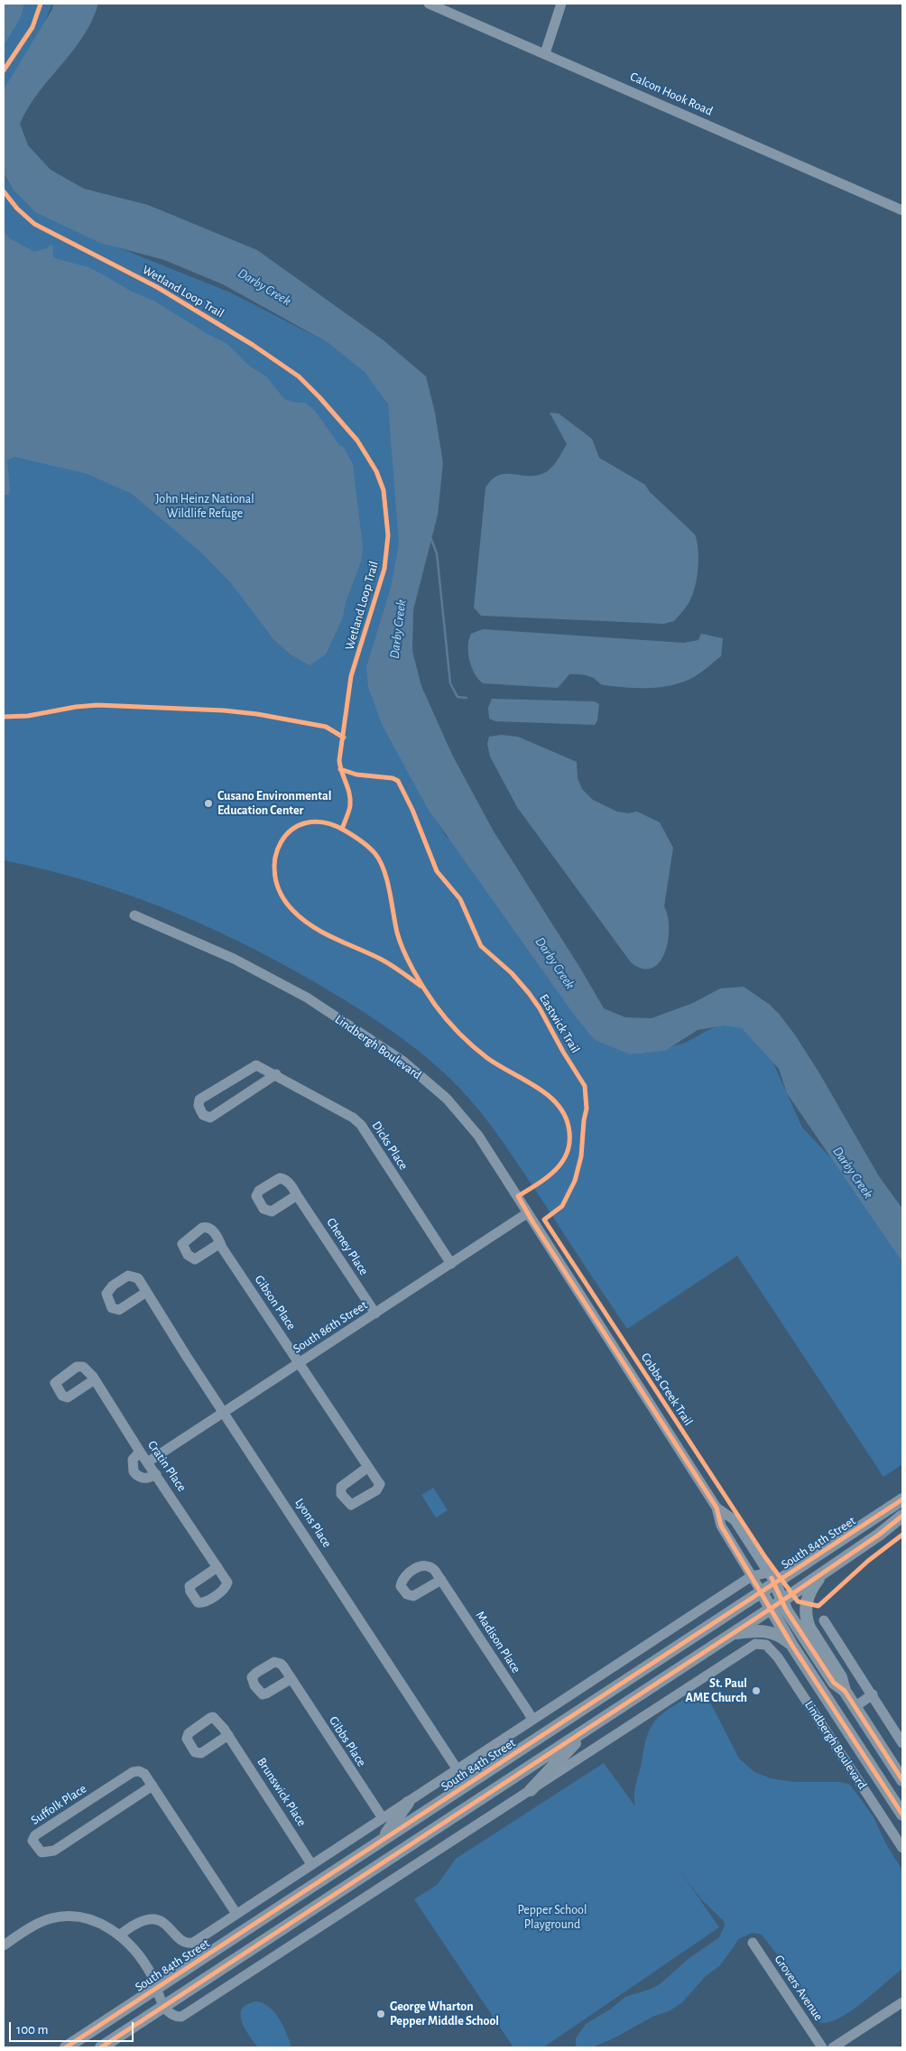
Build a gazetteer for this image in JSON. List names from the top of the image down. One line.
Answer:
{"streets":{"main road":["Lindbergh Boulevard","South 84th Street"],"street":["Calcon Hook Road","Dicks Place","Cheney Place","Gibson Place","South 86th Street","Cratin Place","Lyons Place","Madison Place","Gibbs Place","Brunswick Place","Suffolk Place","Grovers Avenue"],"cycle path":["Wetland Loop Trail","Eastwick Trail"]},"crossings":[["Lindbergh Boulevard","South 86th Street"],["Lindbergh Boulevard","South 84th Street"],["Dicks Place","South 86th Street"],["Cheney Place","South 86th Street"],["Gibson Place","South 86th Street"],["South 86th Street","Cratin Place"],["South 86th Street","Lyons Place"],["Lyons Place","South 84th Street"],["South 84th Street","Madison Place"],["South 84th Street","Gibbs Place"],["South 84th Street","Brunswick Place"],["South 84th Street","Suffolk Place"]],"water":["Darby Creek"],"parks":["John Heinz National Wildlife Refuge","Pepper School Playground"],"places":["Cusano Environmental Education Center","St. Paul AME Church","George Wharton Pepper Middle School"],"scale_bar":"100 m"}
